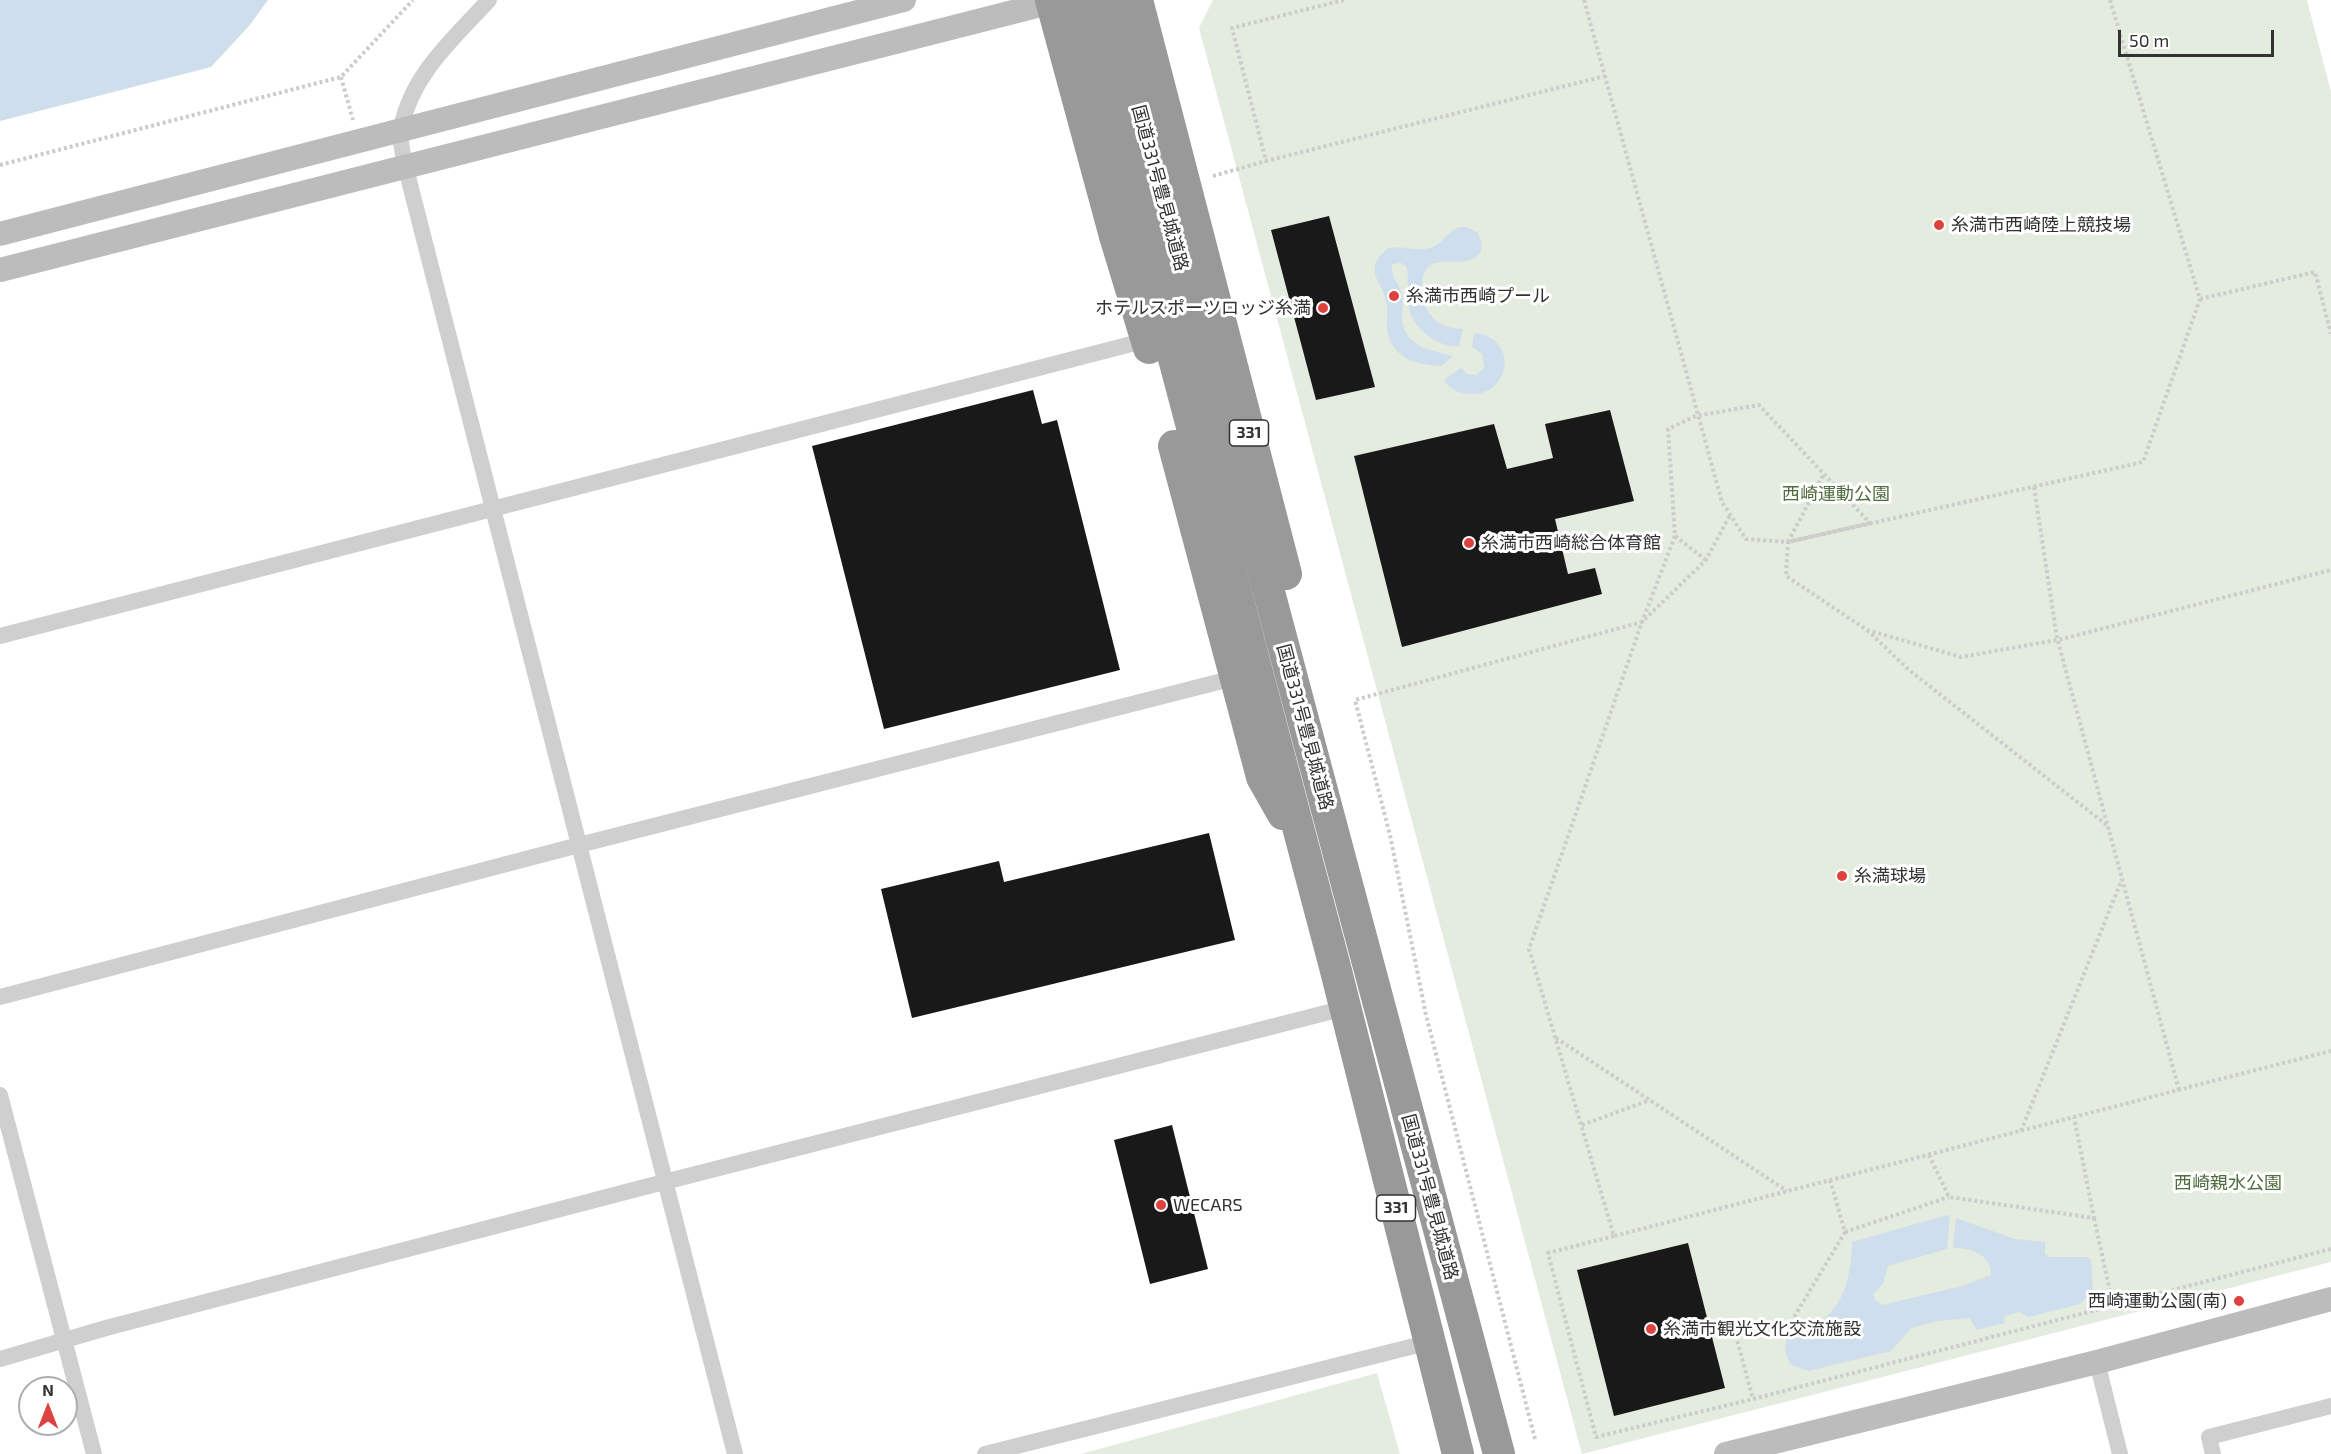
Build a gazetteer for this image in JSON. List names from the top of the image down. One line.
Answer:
{"streets":{"highway":["国道331号豊見城道路","331"]},"crossings":[["国道331号豊見城道路","331"]],"parks":["西崎運動公園","西崎親水公園"],"places":["糸満市西崎陸上競技場","糸満市西崎プール","ホテルスポーツロッジ糸満","糸満市西崎総合体育館","糸満球場","WECARS","西崎運動公園(南)","糸満市観光文化交流施設"],"scale_bar":"50 m","north":"top"}
